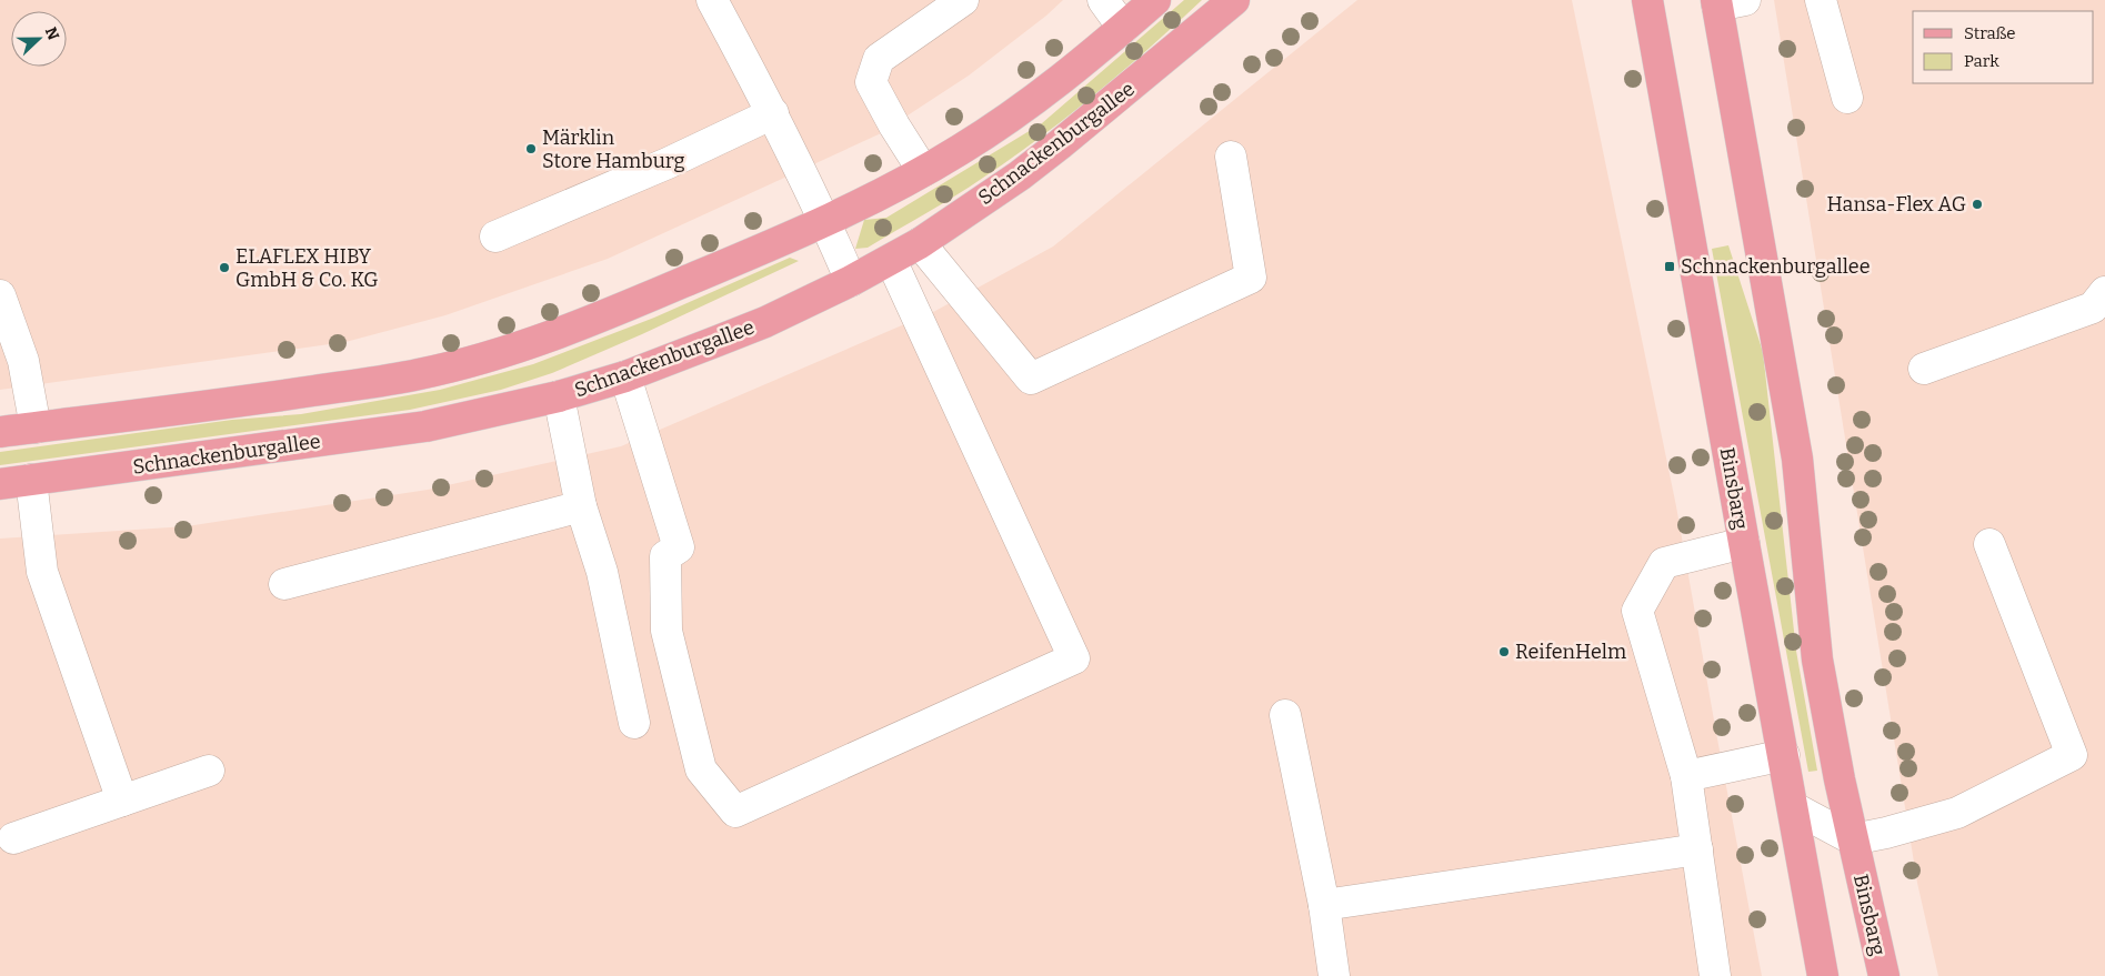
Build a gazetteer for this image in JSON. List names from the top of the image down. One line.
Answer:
{"streets":{"main road":["Schnackenburgallee","Binsbarg"]},"places":{"other":["Märklin Store Hamburg","Hansa-Flex AG","ELAFLEX HIBY GmbH & Co. KG","ReifenHelm"],"transit":["Schnackenburgallee"]},"legend":["Straße","Park"],"north":"right"}
